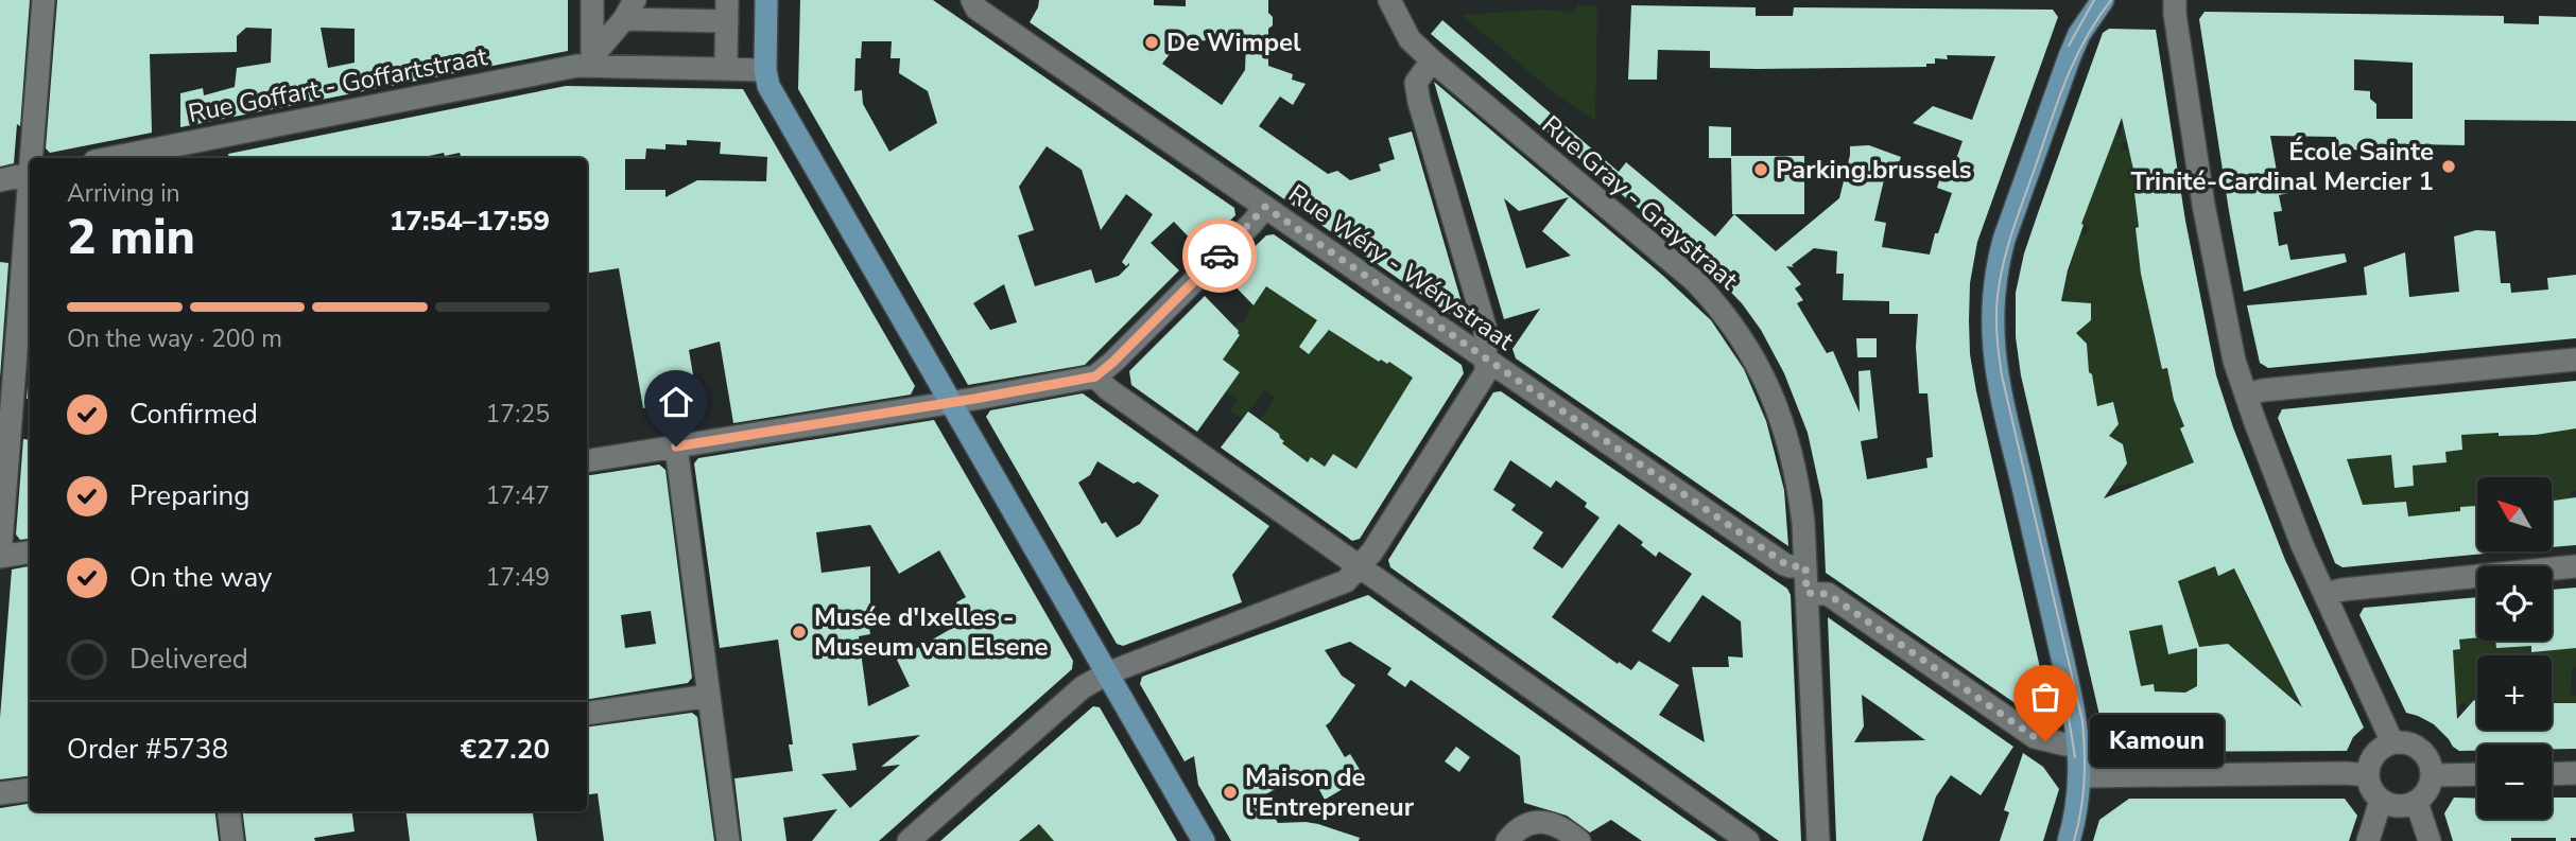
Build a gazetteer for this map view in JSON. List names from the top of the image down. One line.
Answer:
{"streets":{"street":["Rue Goffart - Goffartstraat","Rue Gray - Graystraat","Rue Wéry - Wérystraat"]},"crossings":[["Rue Gray - Graystraat","Rue Wéry - Wérystraat"]],"places":["De Wimpel","École Sainte Trinité-Cardinal Mercier 1","Parking.brussels","Musée d'Ixelles - Museum van Elsene","Kamoun","Maison de l'Entrepreneur"],"north":"top left","page":{"heading":["2 min","Arriving in","17:54–17:59"],"panel":["Order #5738","€27.20"],"bar":"On the way · 200 m","list":[["Confirmed","17:25"],["Preparing","17:47"],["On the way","17:49"],"Delivered"],"map_buttons":["+","−"],"bubble":"Kamoun"}}
